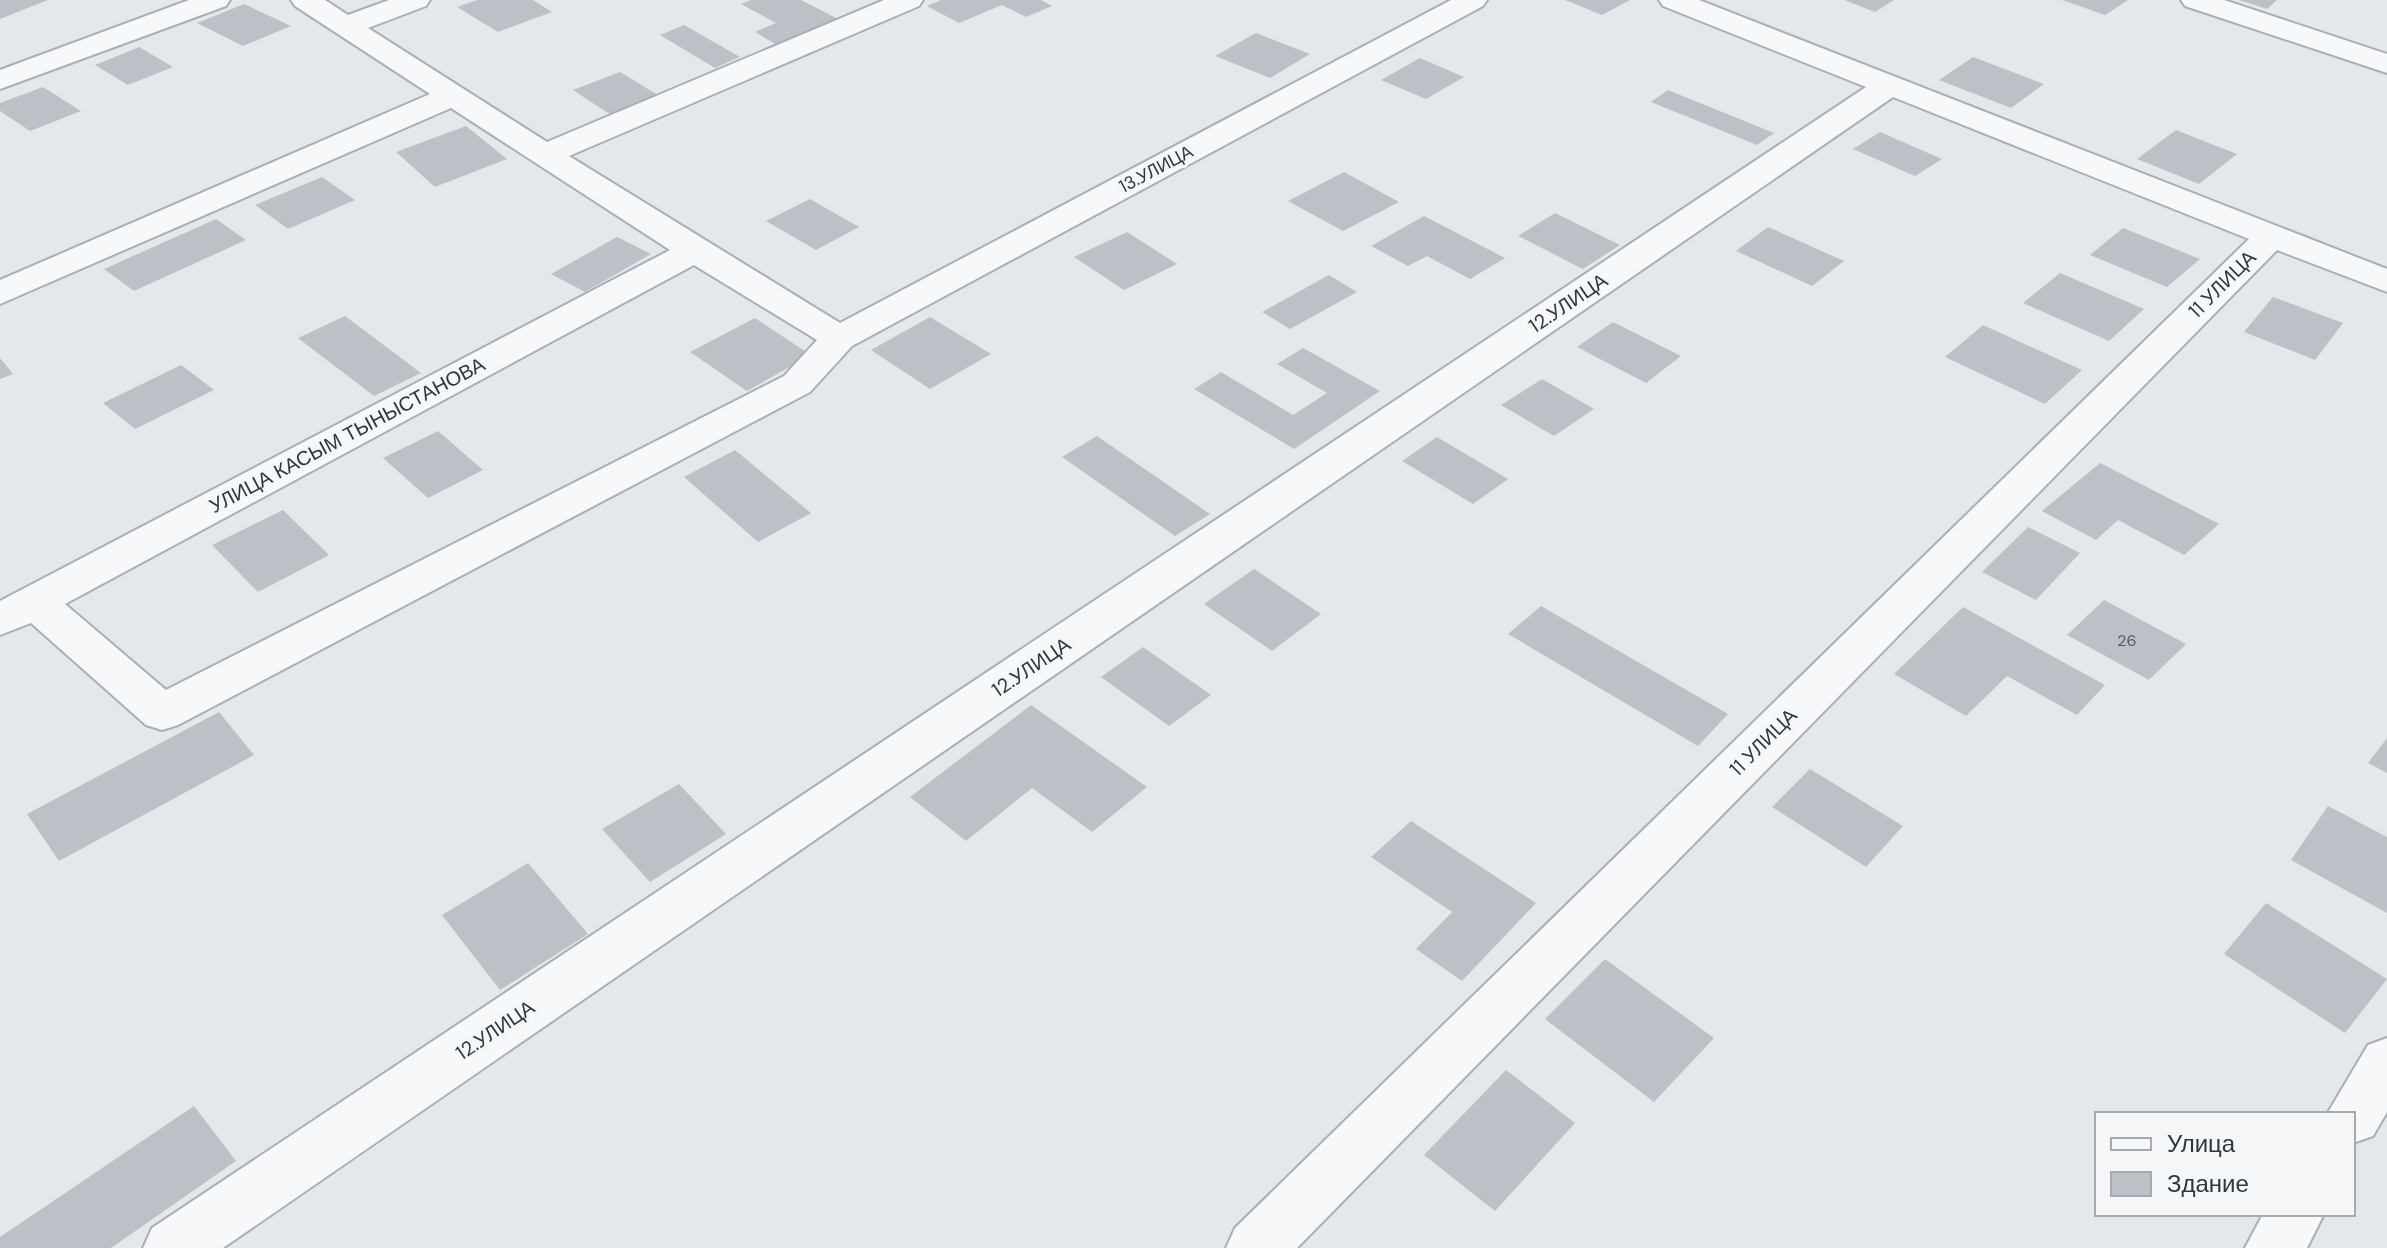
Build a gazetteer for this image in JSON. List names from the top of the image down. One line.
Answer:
{"streets":{"street":["13.УЛИЦА","11 УЛИЦА","12.УЛИЦА","УЛИЦА КАСЫМ ТЫНЫСТАНОВА"]},"crossings":[["13.УЛИЦА","УЛИЦА КАСЫМ ТЫНЫСТАНОВА"]],"house_numbers":["26"],"legend":["Улица","Здание"]}
